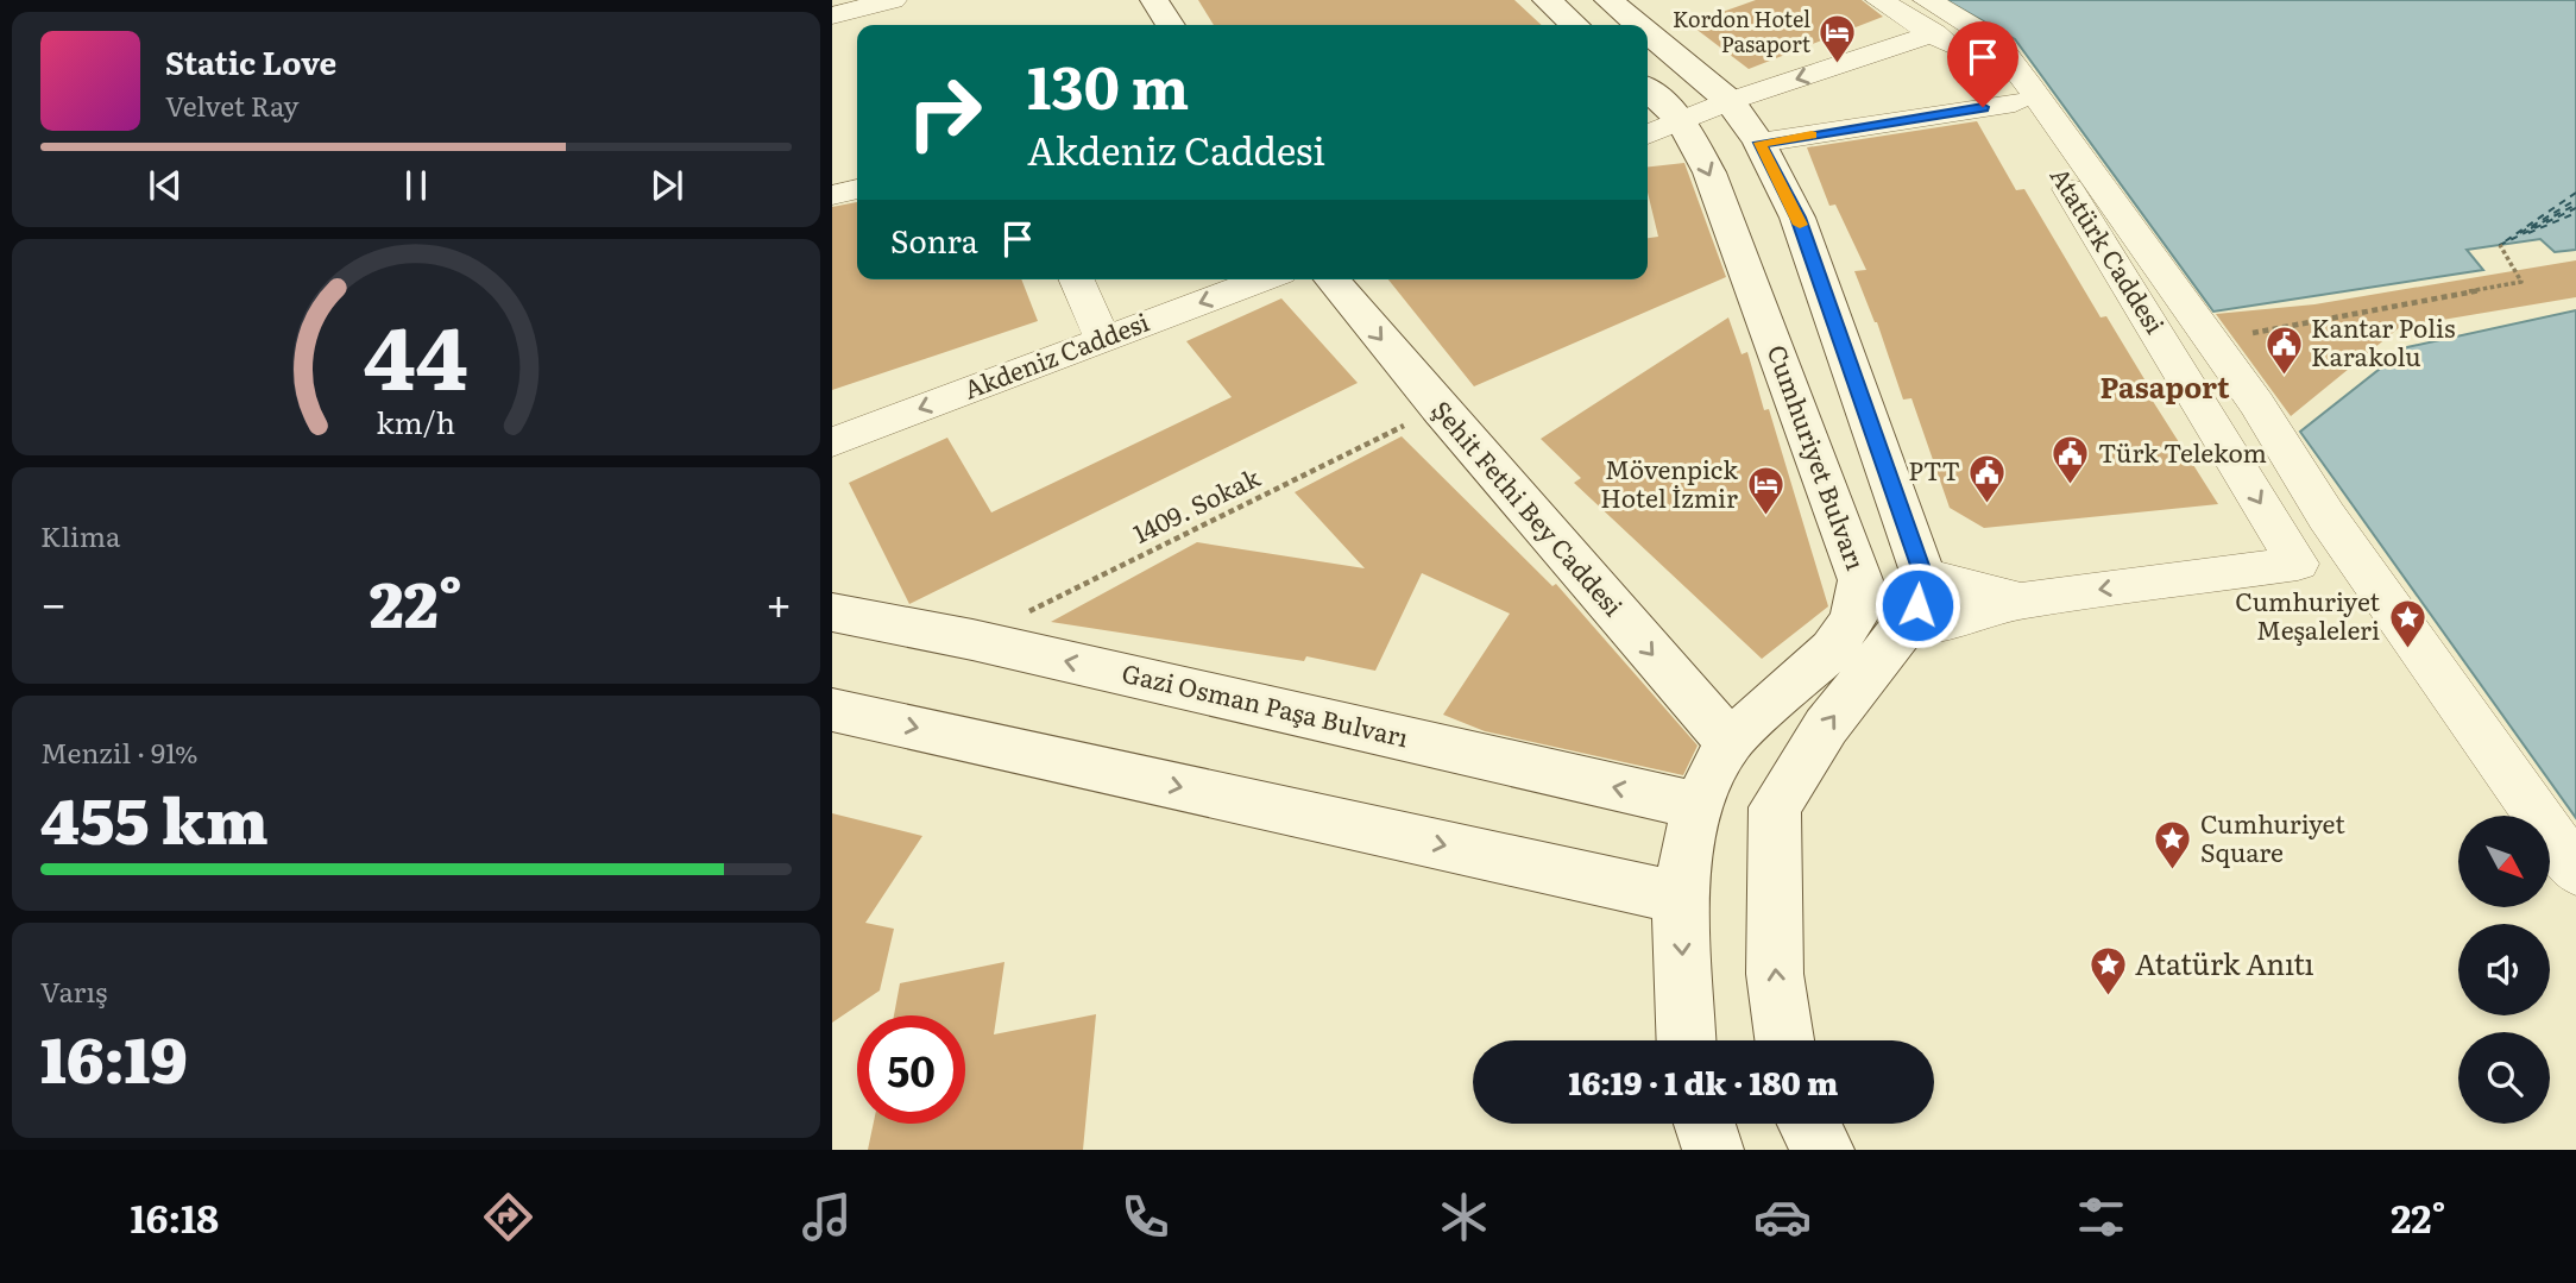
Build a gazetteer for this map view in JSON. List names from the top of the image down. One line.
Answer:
{"streets":{"main road":["Cumhuriyet Bulvarı","Şehit Fethi Bey Caddesi","Gazi Osman Paşa Bulvarı"],"street":["Atatürk Caddesi","Akdeniz Caddesi"],"path":["1409. Sokak"]},"crossings":[["Cumhuriyet Bulvarı","Şehit Fethi Bey Caddesi"],["Cumhuriyet Bulvarı","Gazi Osman Paşa Bulvarı"],["1409. Sokak","Şehit Fethi Bey Caddesi"],["1409. Sokak","Gazi Osman Paşa Bulvarı"]],"one_way":["Akdeniz Caddesi"],"districts":["Pasaport"],"places":{"hotel":["Kordon Hotel Pasaport","Mövenpick Hotel İzmir"],"public building":["Kantar Polis Karakolu","Türk Telekom","PTT"],"place":["Cumhuriyet Meşaleleri","Cumhuriyet Square","Atatürk Anıtı"]},"north":"bottom right","page":{"turn":["130 m","Akdeniz Caddesi"],"song":["Static Love","Velvet Ray"],"then":"Sonra","tile":["Klima",["Menzil · 91%","455 km"],["Varış","16:19"]],"heat":["−","22°","+"],"limit":"50","trip":"16:19 · 1 dk · 180 m","tabs":["16:18","22°"],"gauge":["44","km/h"]}}
